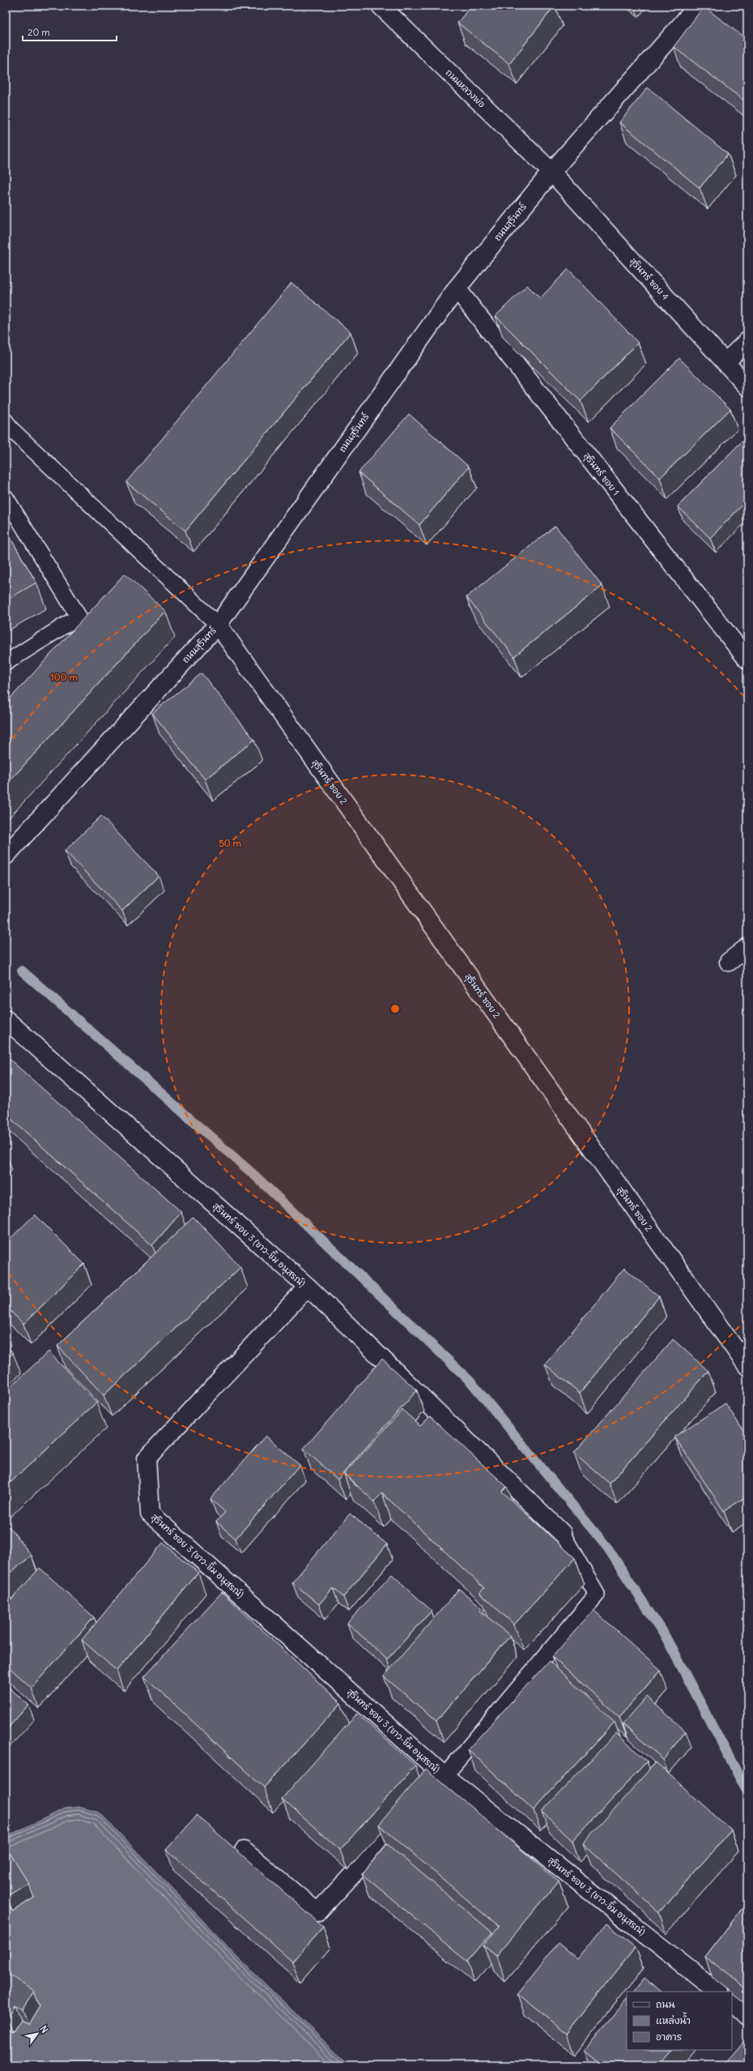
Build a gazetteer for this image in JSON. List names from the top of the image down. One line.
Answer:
{"streets":{"street":["ถนนหลวงพ่อ","ถนนสุรินทร์","สุรินทร์ ซอย 4","สุรินทร์ ซอย 1","สุรินทร์ ซอย 2","สุรินทร์ ซอย 3 (ขาว-ขิ้ม อนุสรณ์)"]},"crossings":[["ถนนหลวงพ่อ","ถนนสุรินทร์"],["ถนนหลวงพ่อ","สุรินทร์ ซอย 4"],["ถนนสุรินทร์","สุรินทร์ ซอย 4"],["ถนนสุรินทร์","สุรินทร์ ซอย 1"],["ถนนสุรินทร์","สุรินทร์ ซอย 2"]],"legend":["ถนน","แหล่งน้ำ","อาคาร"],"scale_bar":"20 m","north":"top right","rings":["100 m","50 m"]}
